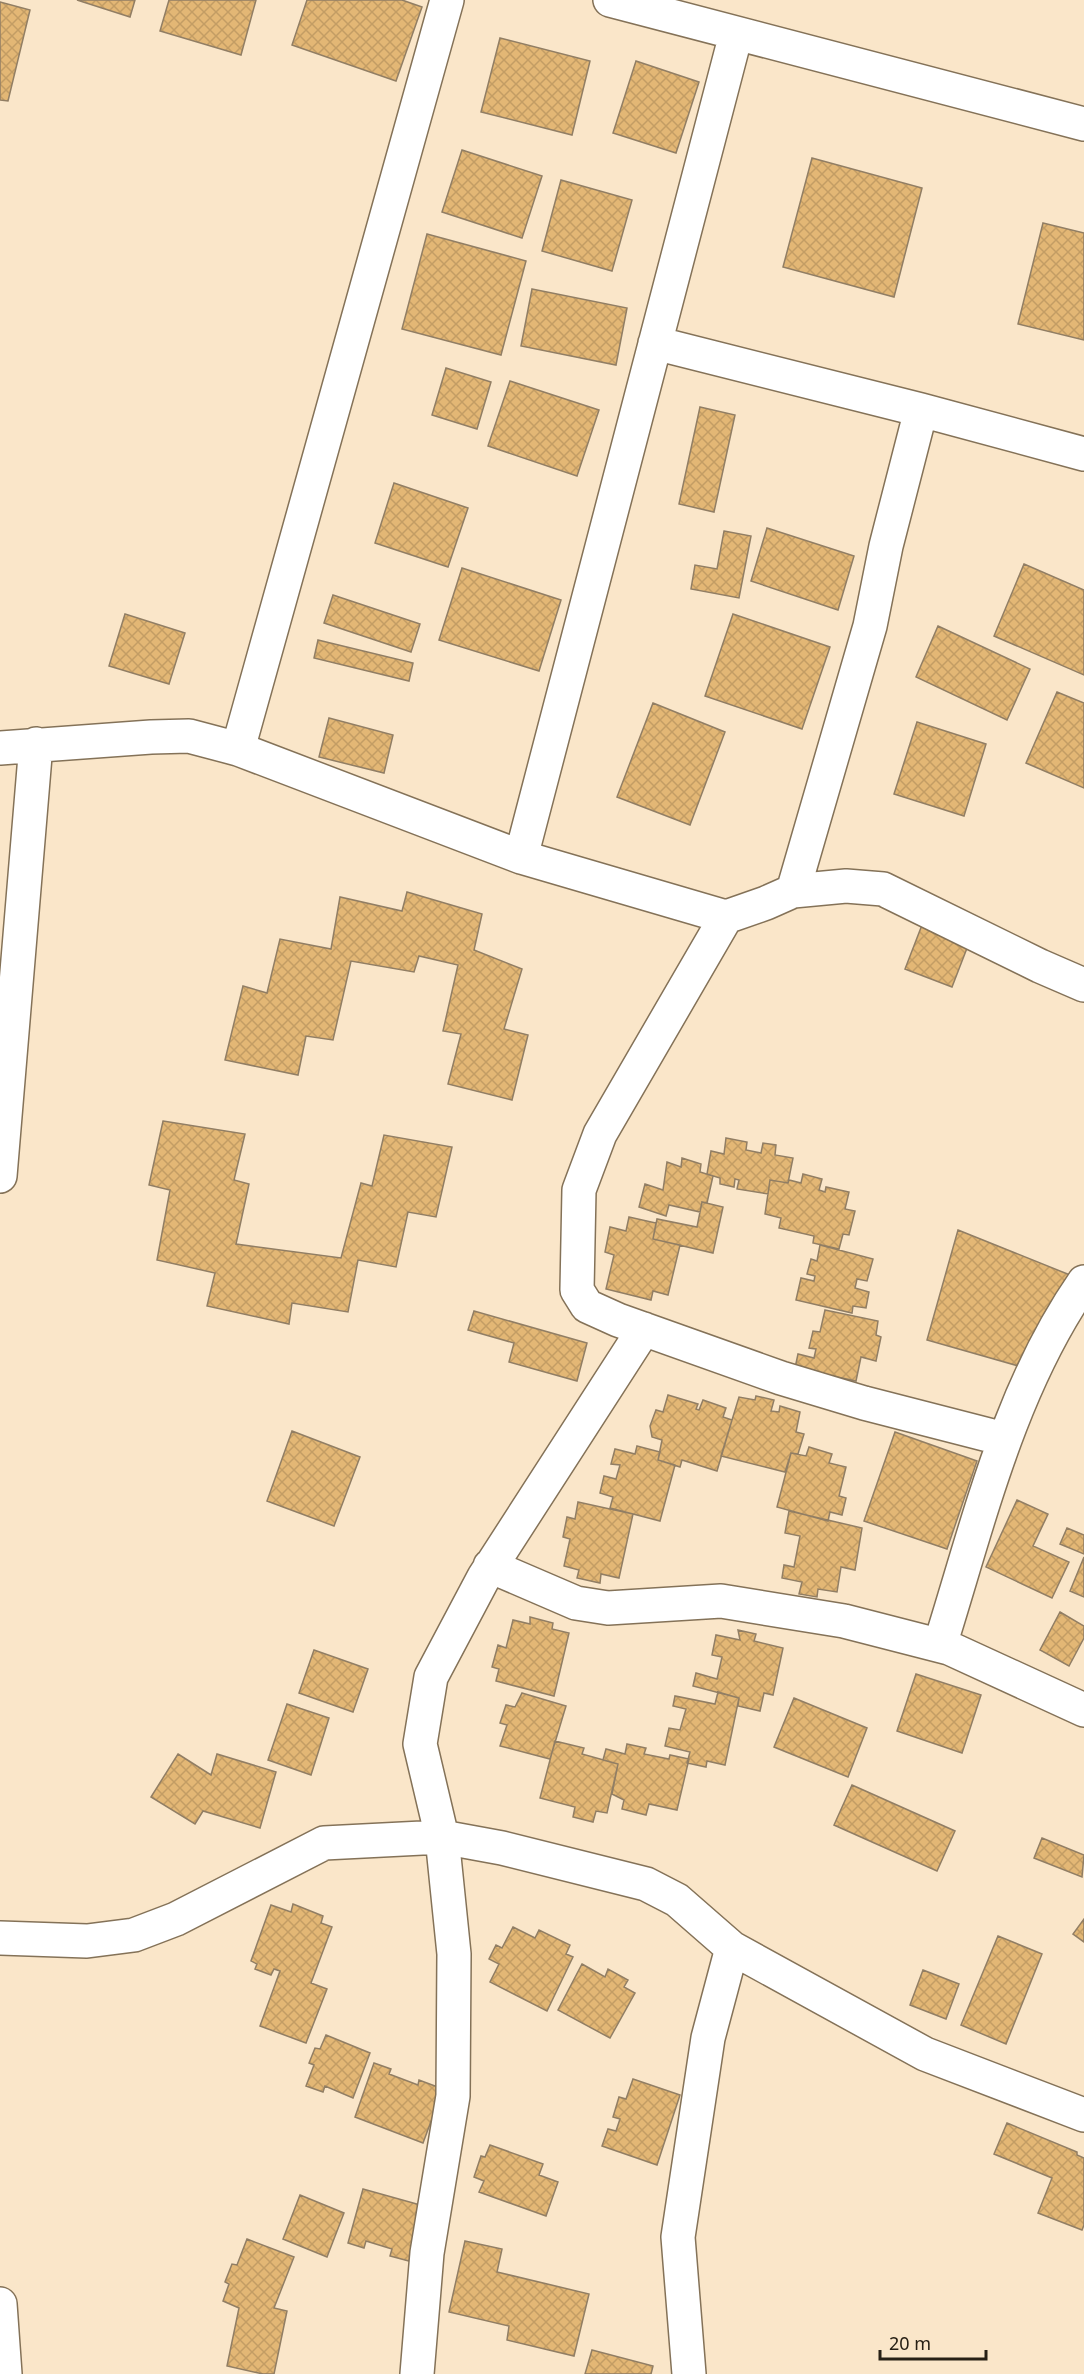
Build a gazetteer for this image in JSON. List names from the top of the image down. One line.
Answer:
{"scale_bar":"20 m"}
